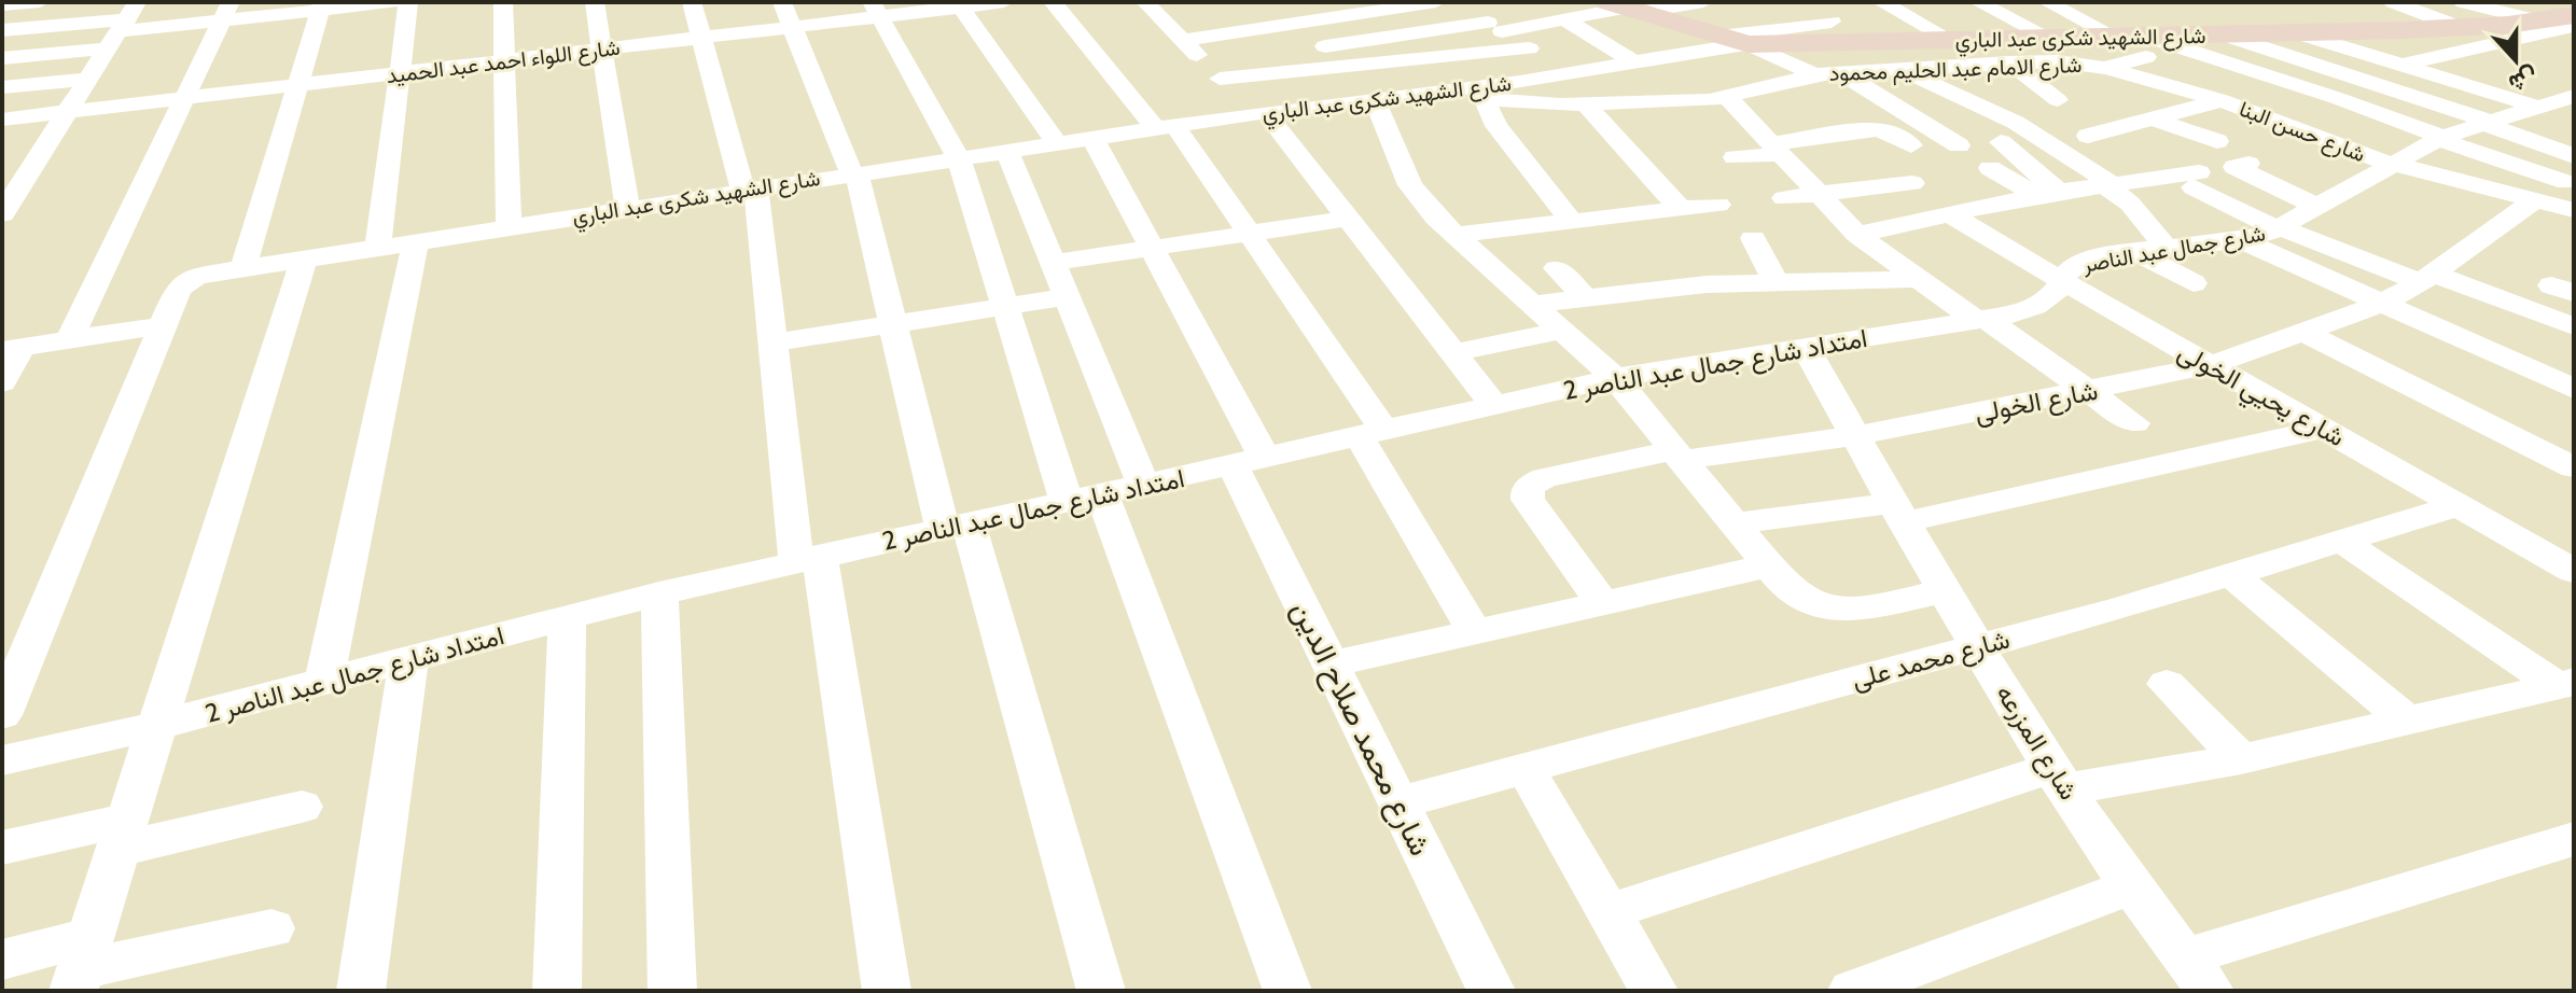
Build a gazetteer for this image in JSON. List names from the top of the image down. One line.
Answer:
{"streets":{"main road":["شارع الشهيد شكرى عبد الباري"],"street":["شارع اللواء احمد عبد الحميد","شارع الامام عبد الحليم محمود","شارع حسن البنا","شارع جمال عبد الناصر","امتداد شارع جمال عبد الناصر 2","شارع يحيي الخولى","شارع الخولى","شارع محمد على","شارع محمد صلاح الدين","شارع المزرعه"]},"crossings":[["شارع الشهيد شكرى عبد الباري","شارع الامام عبد الحليم محمود"],["شارع الشهيد شكرى عبد الباري","شارع حسن البنا"],["شارع الشهيد شكرى عبد الباري","شارع محمد صلاح الدين"],["شارع الامام عبد الحليم محمود","شارع حسن البنا"],["شارع حسن البنا","شارع جمال عبد الناصر"],["شارع حسن البنا","شارع الخولى"],["شارع جمال عبد الناصر","امتداد شارع جمال عبد الناصر 2"],["شارع جمال عبد الناصر","شارع يحيي الخولى"],["امتداد شارع جمال عبد الناصر 2","شارع يحيي الخولى"],["امتداد شارع جمال عبد الناصر 2","شارع محمد صلاح الدين"],["امتداد شارع جمال عبد الناصر 2","شارع المزرعه"],["شارع يحيي الخولى","شارع الخولى"],["شارع يحيي الخولى","شارع محمد على"],["شارع الخولى","شارع المزرعه"],["شارع محمد على","شارع محمد صلاح الدين"],["شارع محمد على","شارع المزرعه"]],"north":"bottom"}
